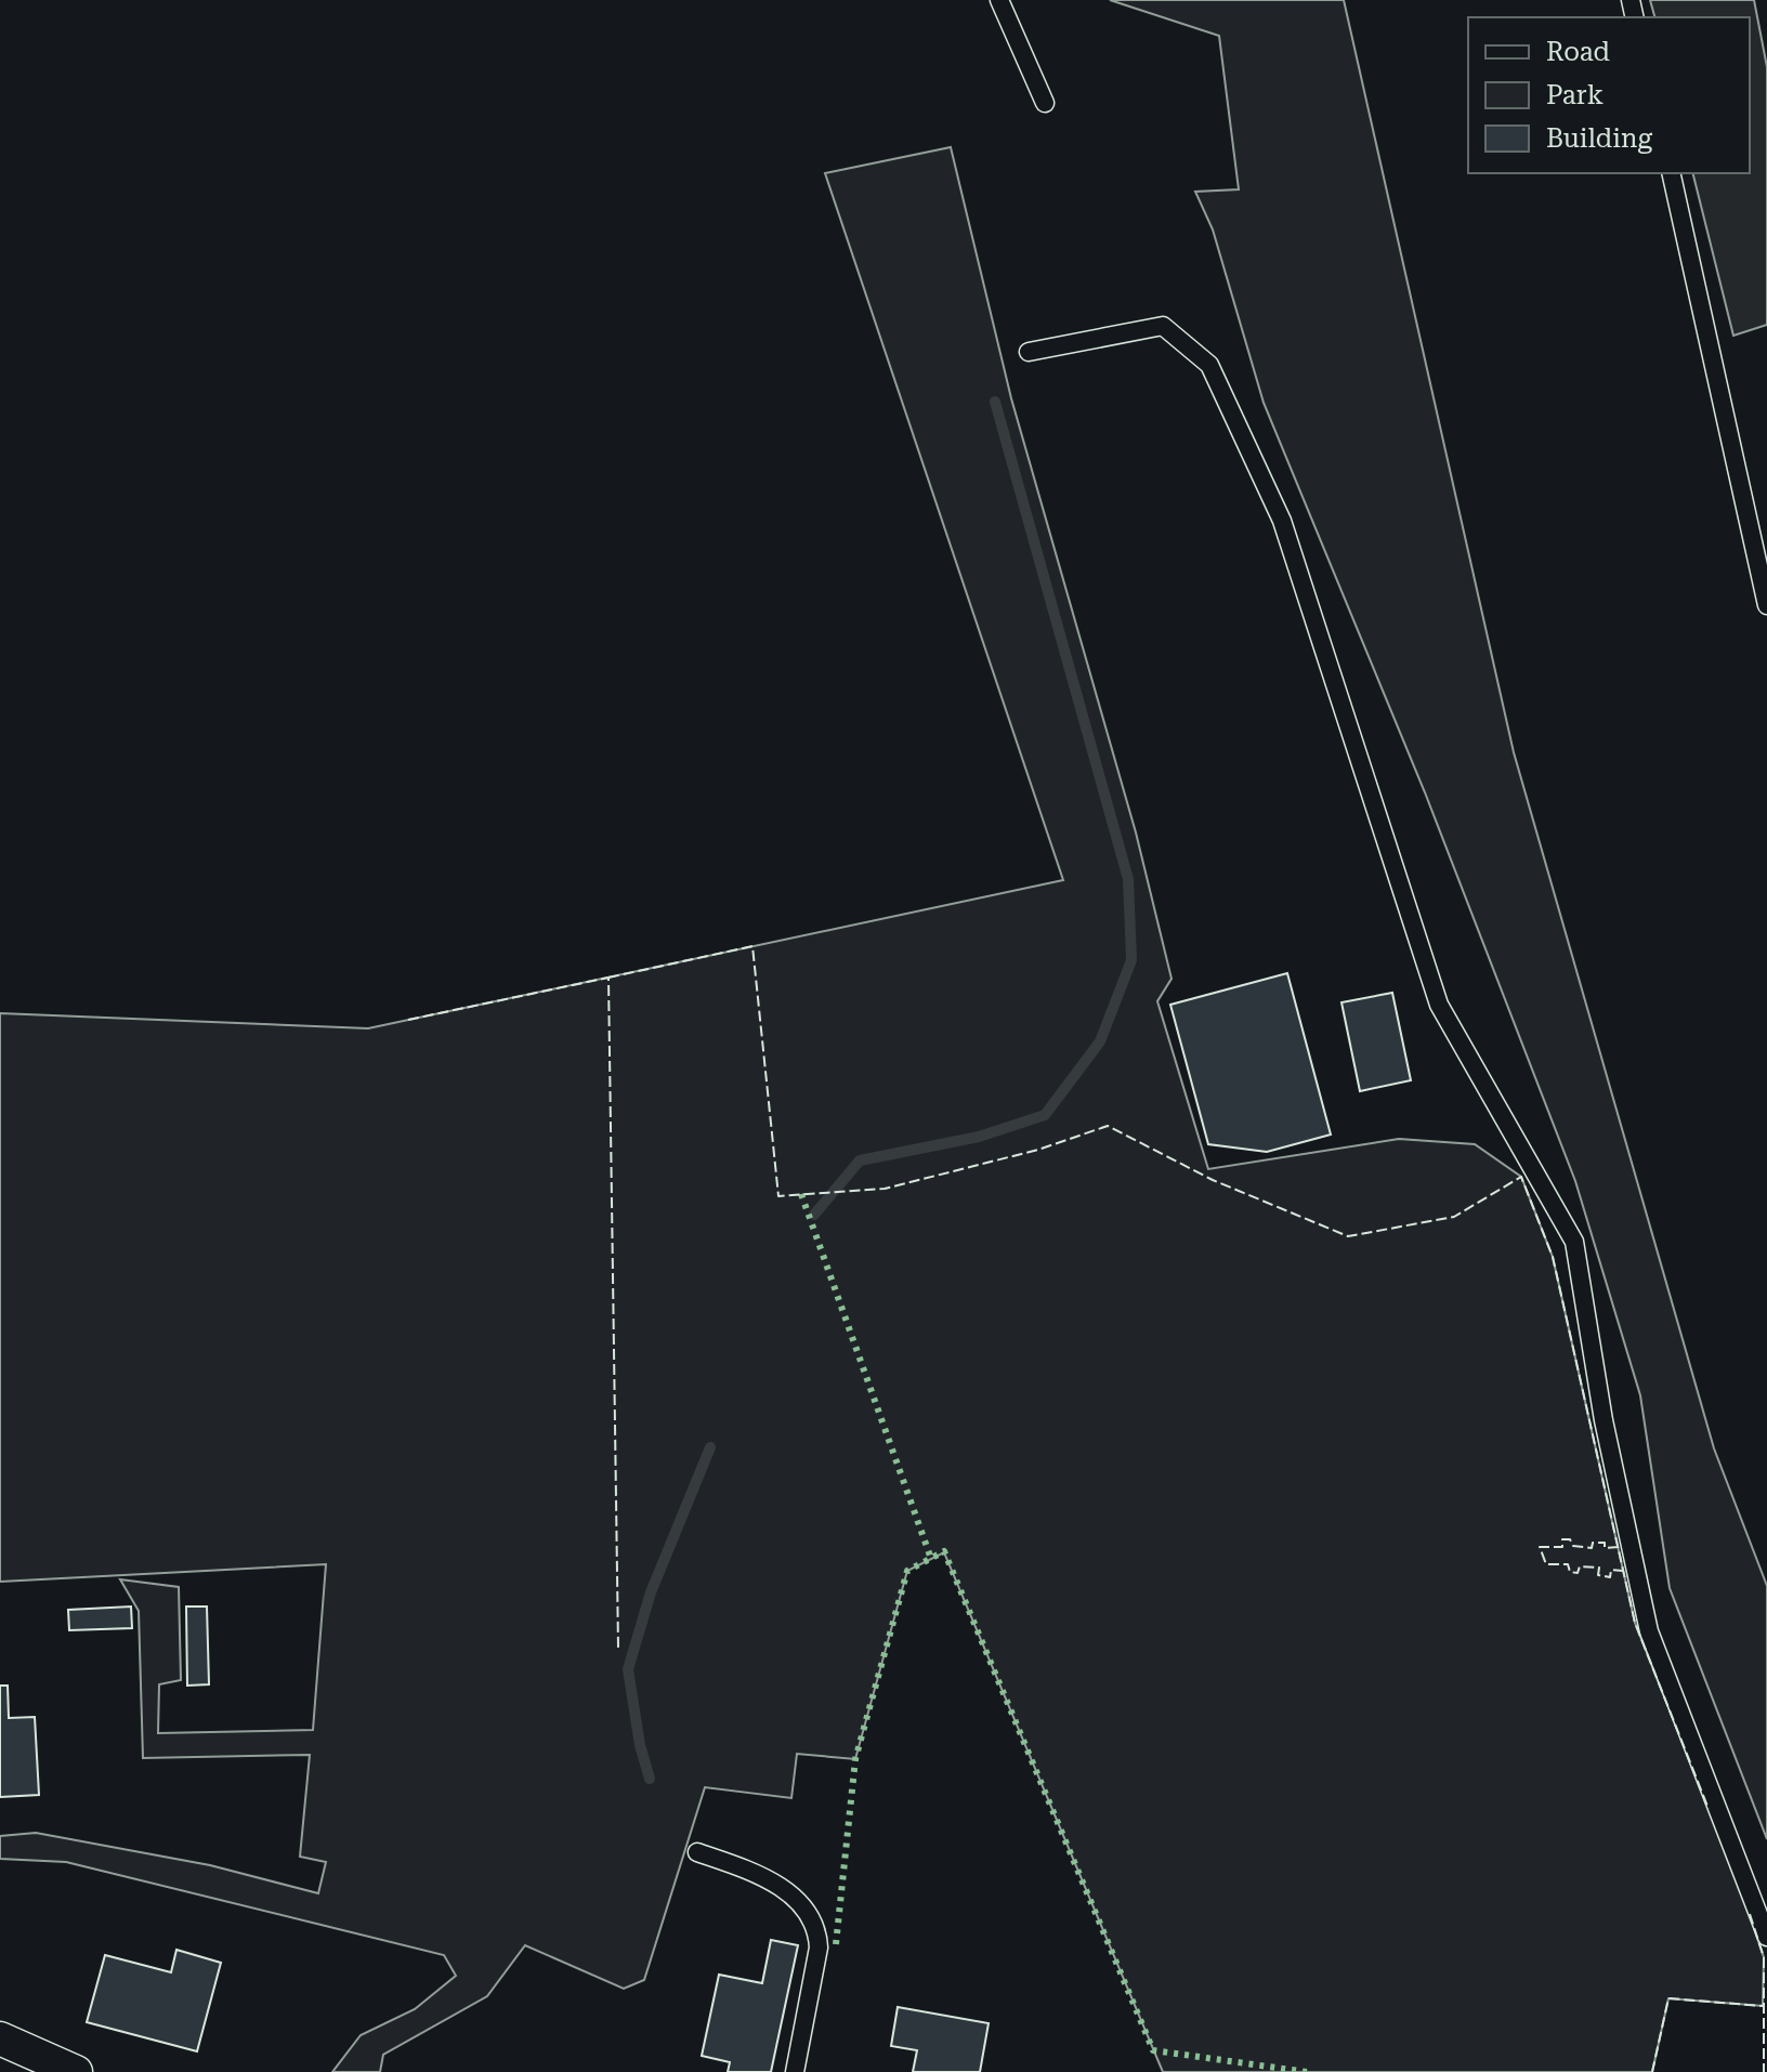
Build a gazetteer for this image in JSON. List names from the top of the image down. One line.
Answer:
{"legend":["Road","Park","Building"]}
